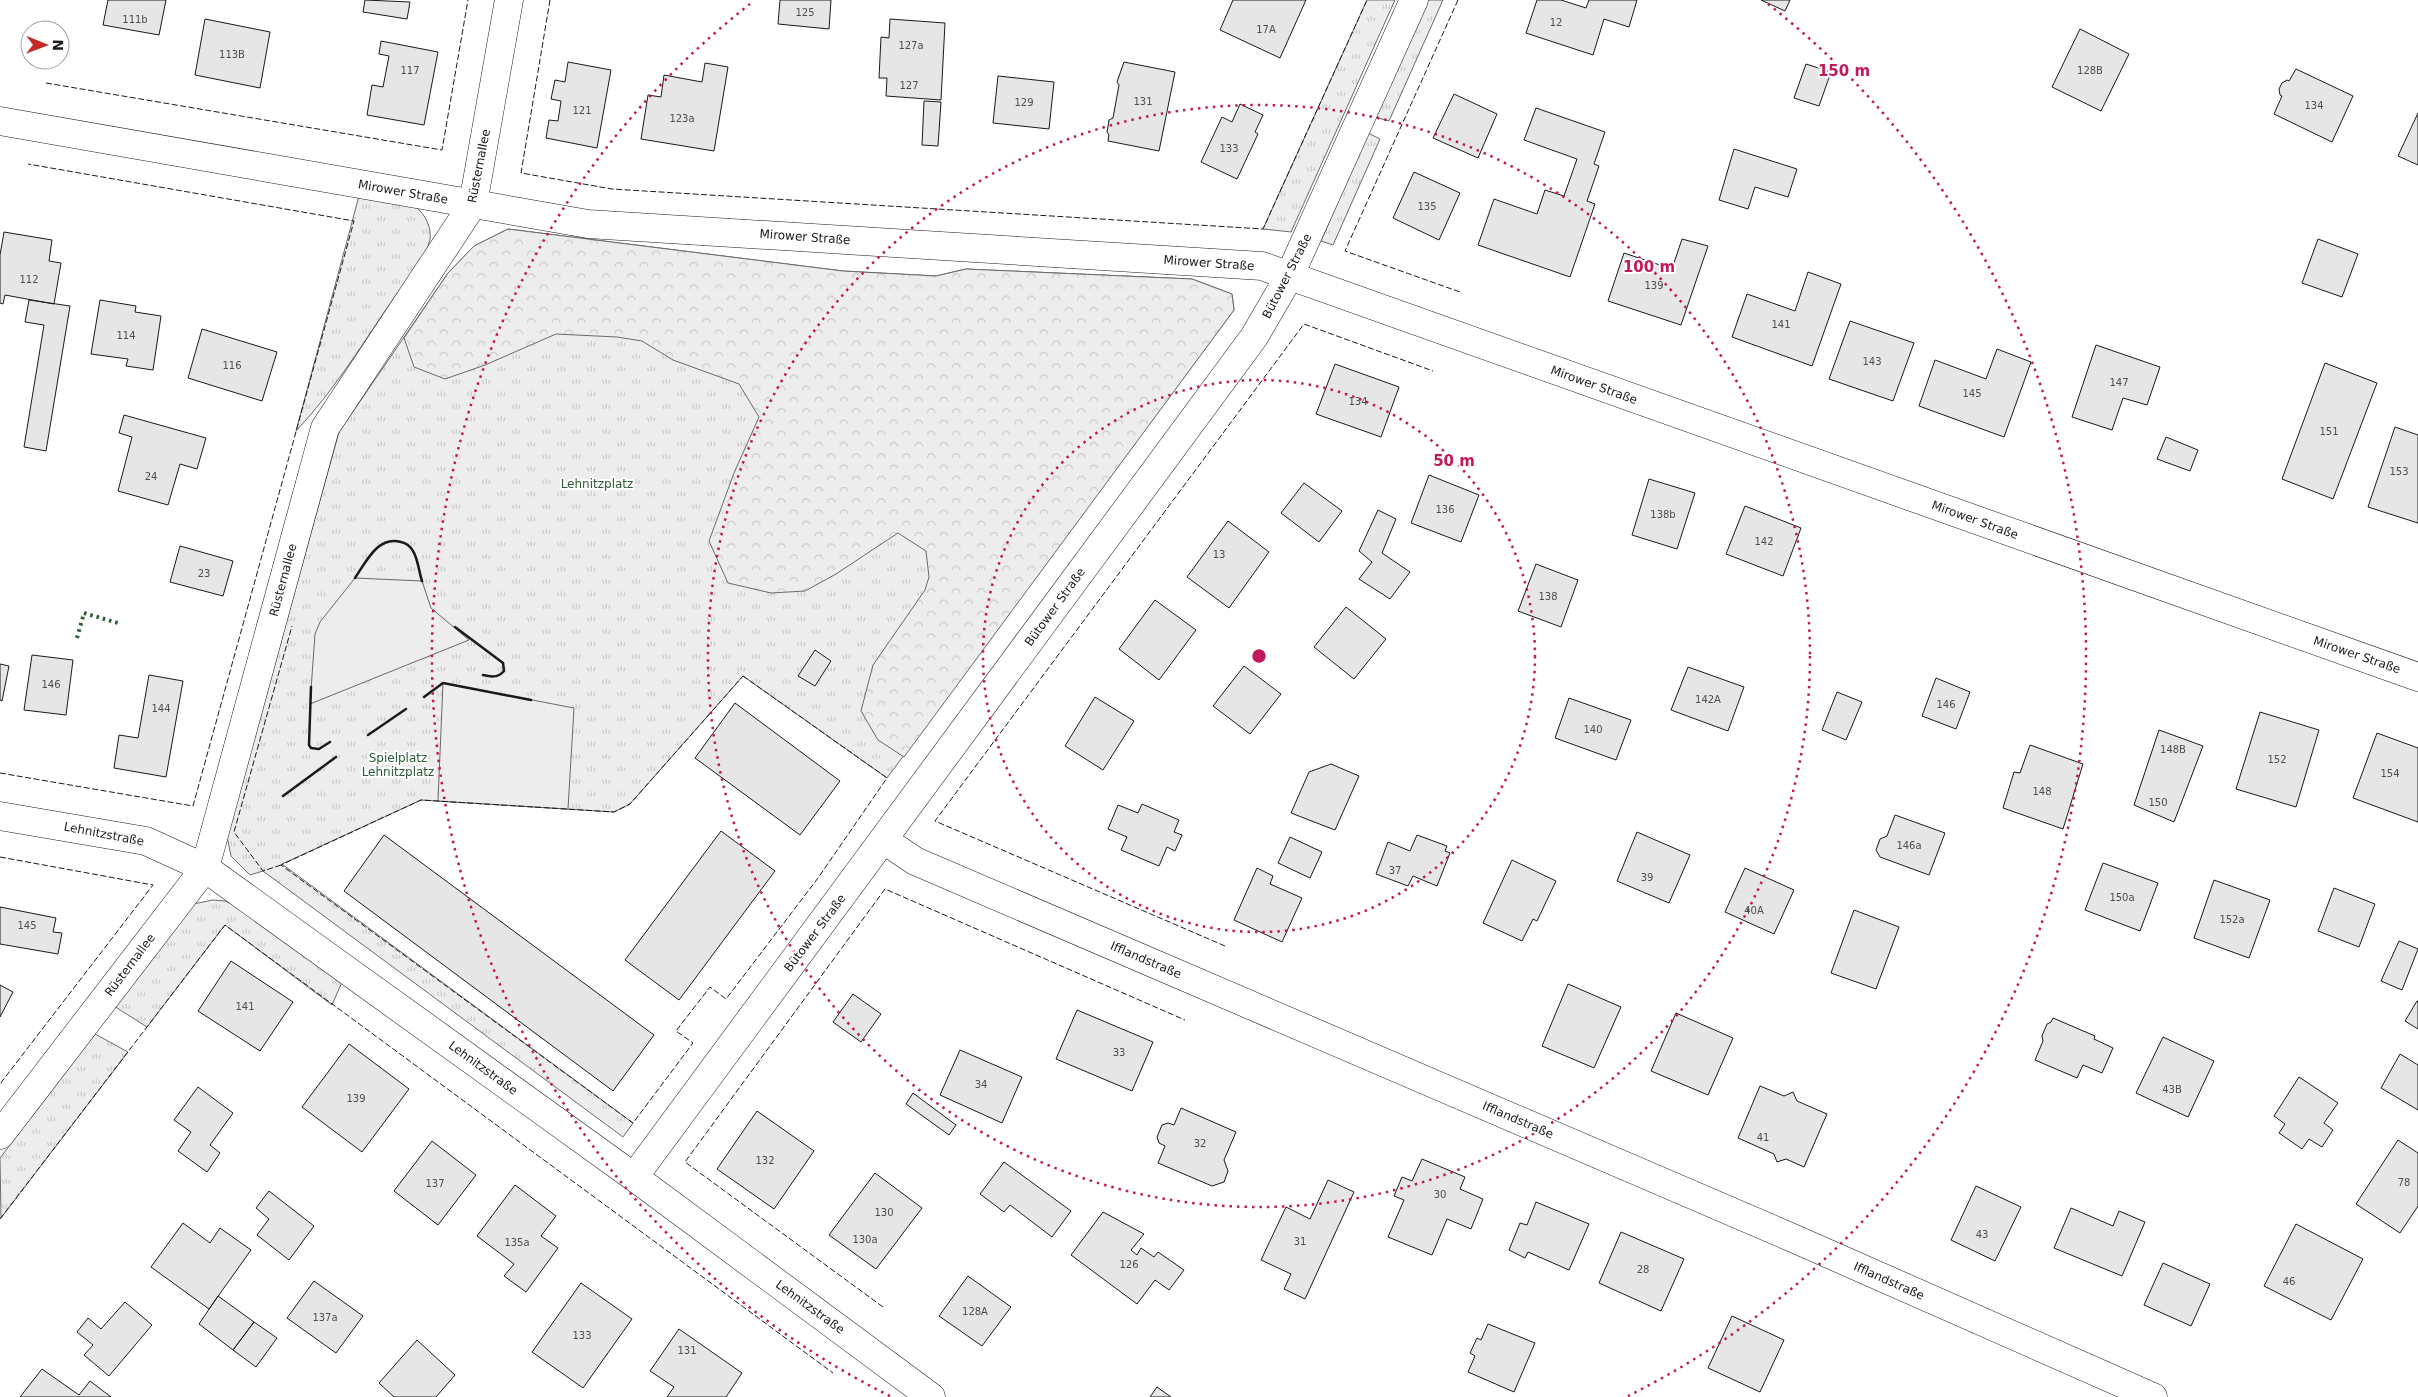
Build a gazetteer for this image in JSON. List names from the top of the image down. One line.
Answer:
{"streets":{"street":["Rüsternallee","Mirower Straße","Bütower Straße","Lehnitzstraße","Ifflandstraße"]},"crossings":[["Rüsternallee","Mirower Straße"],["Rüsternallee","Lehnitzstraße"],["Mirower Straße","Bütower Straße"],["Bütower Straße","Lehnitzstraße"],["Bütower Straße","Ifflandstraße"]],"parks":["Lehnitzplatz","Spielplatz Lehnitzplatz"],"house_numbers":["125","111b","12","17A","127a","113B","117","128B","127","131","129","134","121","123a","133","135","112","139","141","114","143","116","147","145","134","151","153","24","136","138b","142","13","23","138","146","142A","146","144","140","148B","152","154","148","150","146a","37","39","150a","40A","152a","145","141","33","34","43B","139","41","32","132","78","137","30","130","43","130a","31","135a","126","28","46","128A","137a","133","131"],"north":"right","rings":["150 m","100 m","50 m"]}
